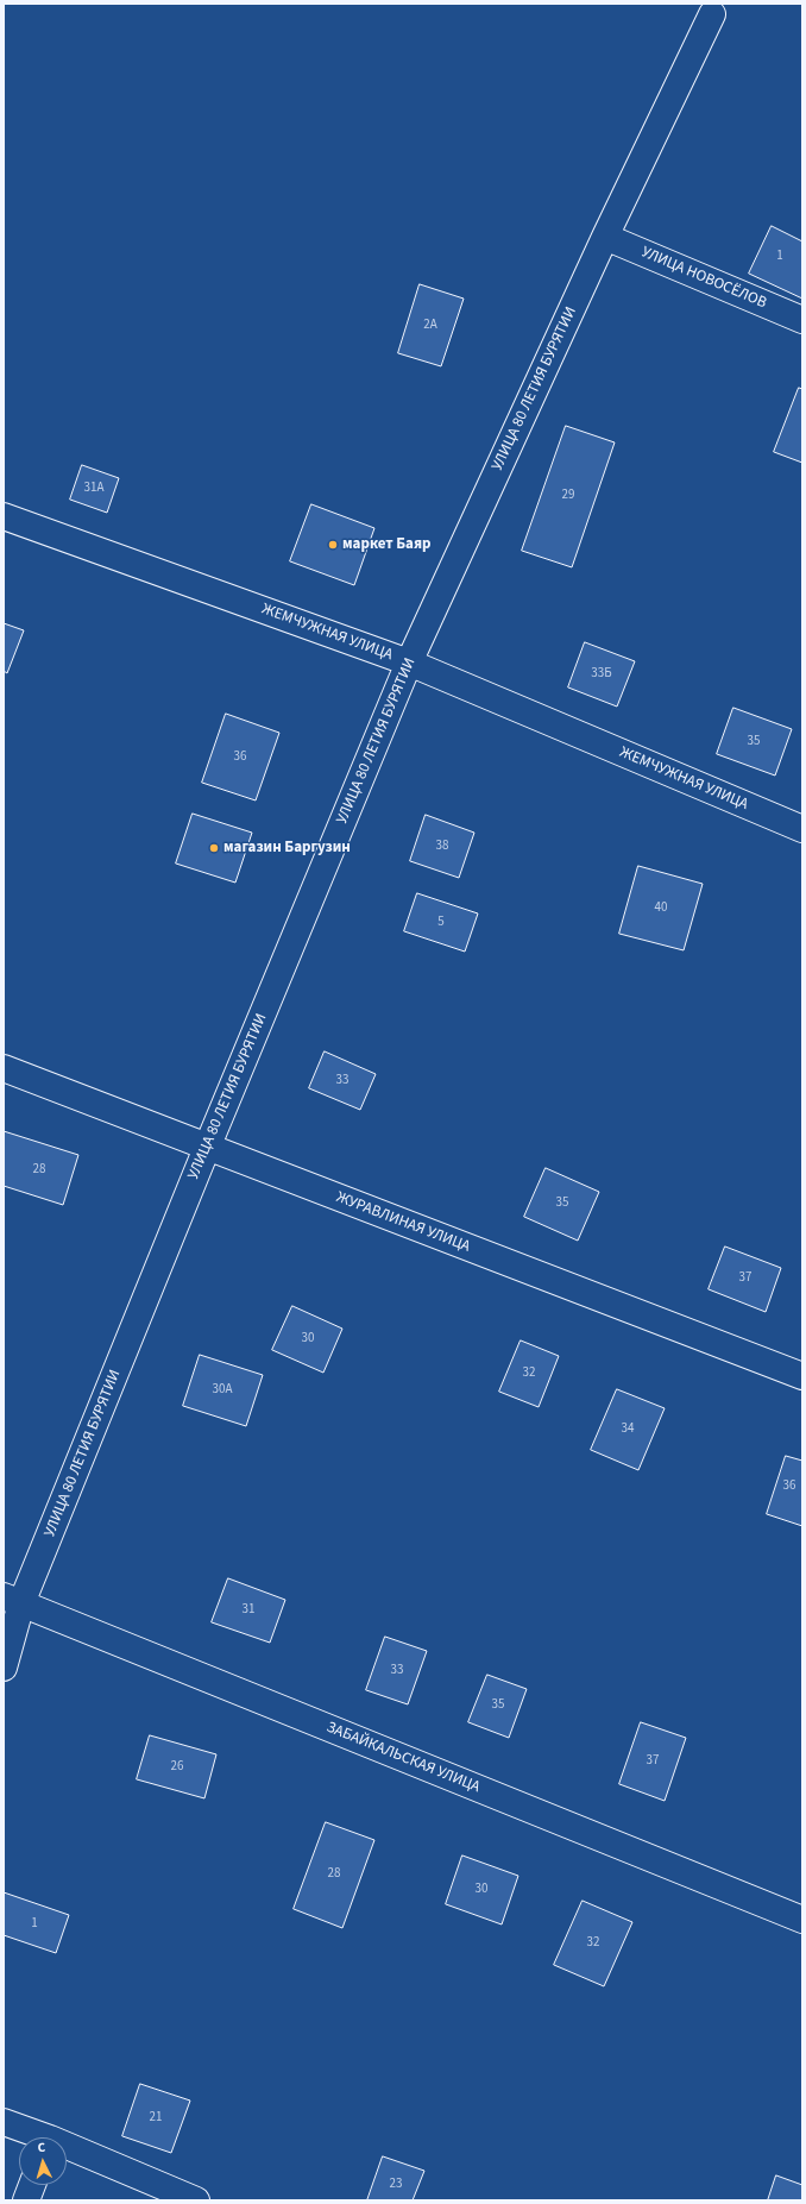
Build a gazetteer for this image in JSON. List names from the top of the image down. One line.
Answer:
{"streets":{"street":["УЛИЦА НОВОСЁЛОВ","УЛИЦА 80 ЛЕТИЯ БУРЯТИИ","ЖЕМЧУЖНАЯ УЛИЦА","ЖУРАВЛИНАЯ УЛИЦА","ЗАБАЙКАЛЬСКАЯ УЛИЦА"]},"crossings":[["УЛИЦА НОВОСЁЛОВ","УЛИЦА 80 ЛЕТИЯ БУРЯТИИ"],["УЛИЦА 80 ЛЕТИЯ БУРЯТИИ","ЖЕМЧУЖНАЯ УЛИЦА"],["УЛИЦА 80 ЛЕТИЯ БУРЯТИИ","ЖУРАВЛИНАЯ УЛИЦА"],["УЛИЦА 80 ЛЕТИЯ БУРЯТИИ","ЗАБАЙКАЛЬСКАЯ УЛИЦА"]],"places":["маркет Баяр","магазин Баргузин"],"house_numbers":["1","2А","31А","29","33Б","35","36","38","40","5","33","28","35","37","30","32","30А","34","36","31","33","35","37","26","28","30","1","32","21","23"],"north":"top"}
